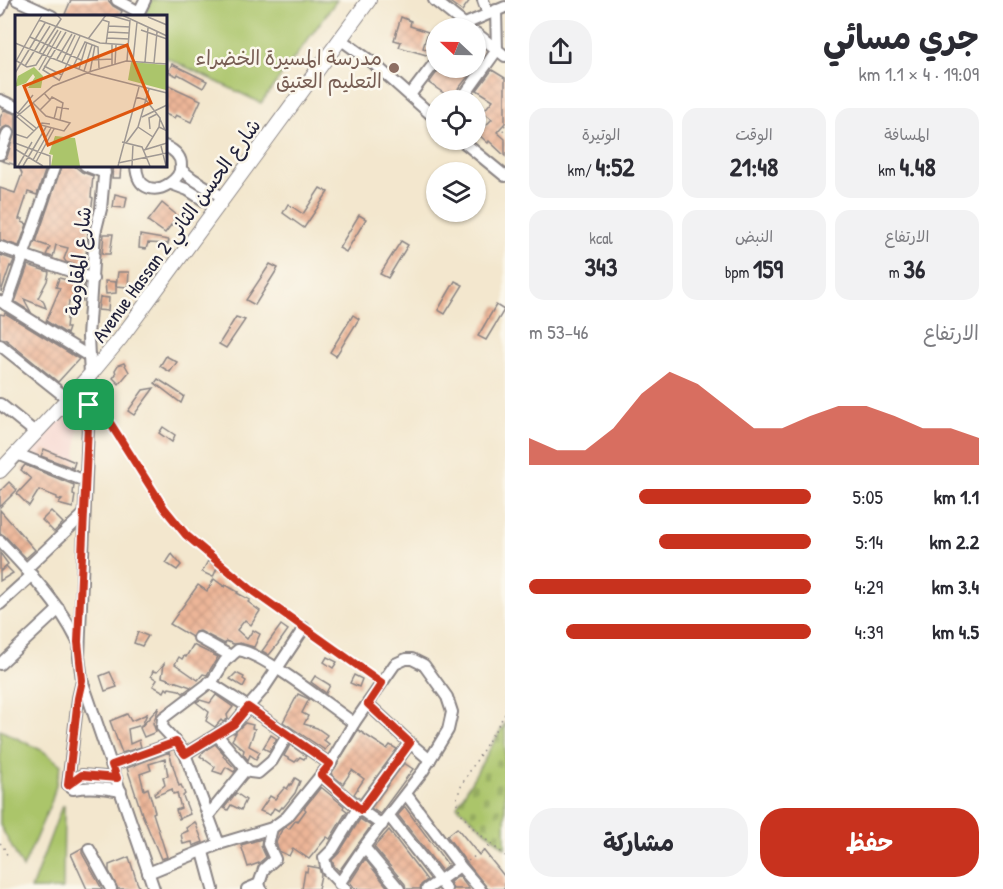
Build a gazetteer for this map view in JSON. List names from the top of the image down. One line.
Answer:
{"streets":{"main road":["Avenue Hassan 2 شارع الحسن الثاني"],"street":["شارع المقاومة"]},"crossings":[["Avenue Hassan 2 شارع الحسن الثاني","شارع المقاومة"]],"places":["مدرسة المسيرة الخضراء التعليم العتيق"],"north":"left","page":{"heading":["جري مسائي","19:09 · 4 × 1.1 km"],"stats":[["المسافة","4.48 km"],["الوقت","21:48"],["الوتيرة","4:52 /km"],["الارتفاع","36 m"],["النبض","159 bpm"],["kcal","343"]],"chart":["الارتفاع","46–53 m"],"list":[{"name":"1.1 km","note":"5:05"},{"name":"2.2 km","note":"5:14"},{"name":"3.4 km","note":"4:29"},{"name":"4.5 km","note":"4:39"}],"buttons":["حفظ","مشاركة"]}}
